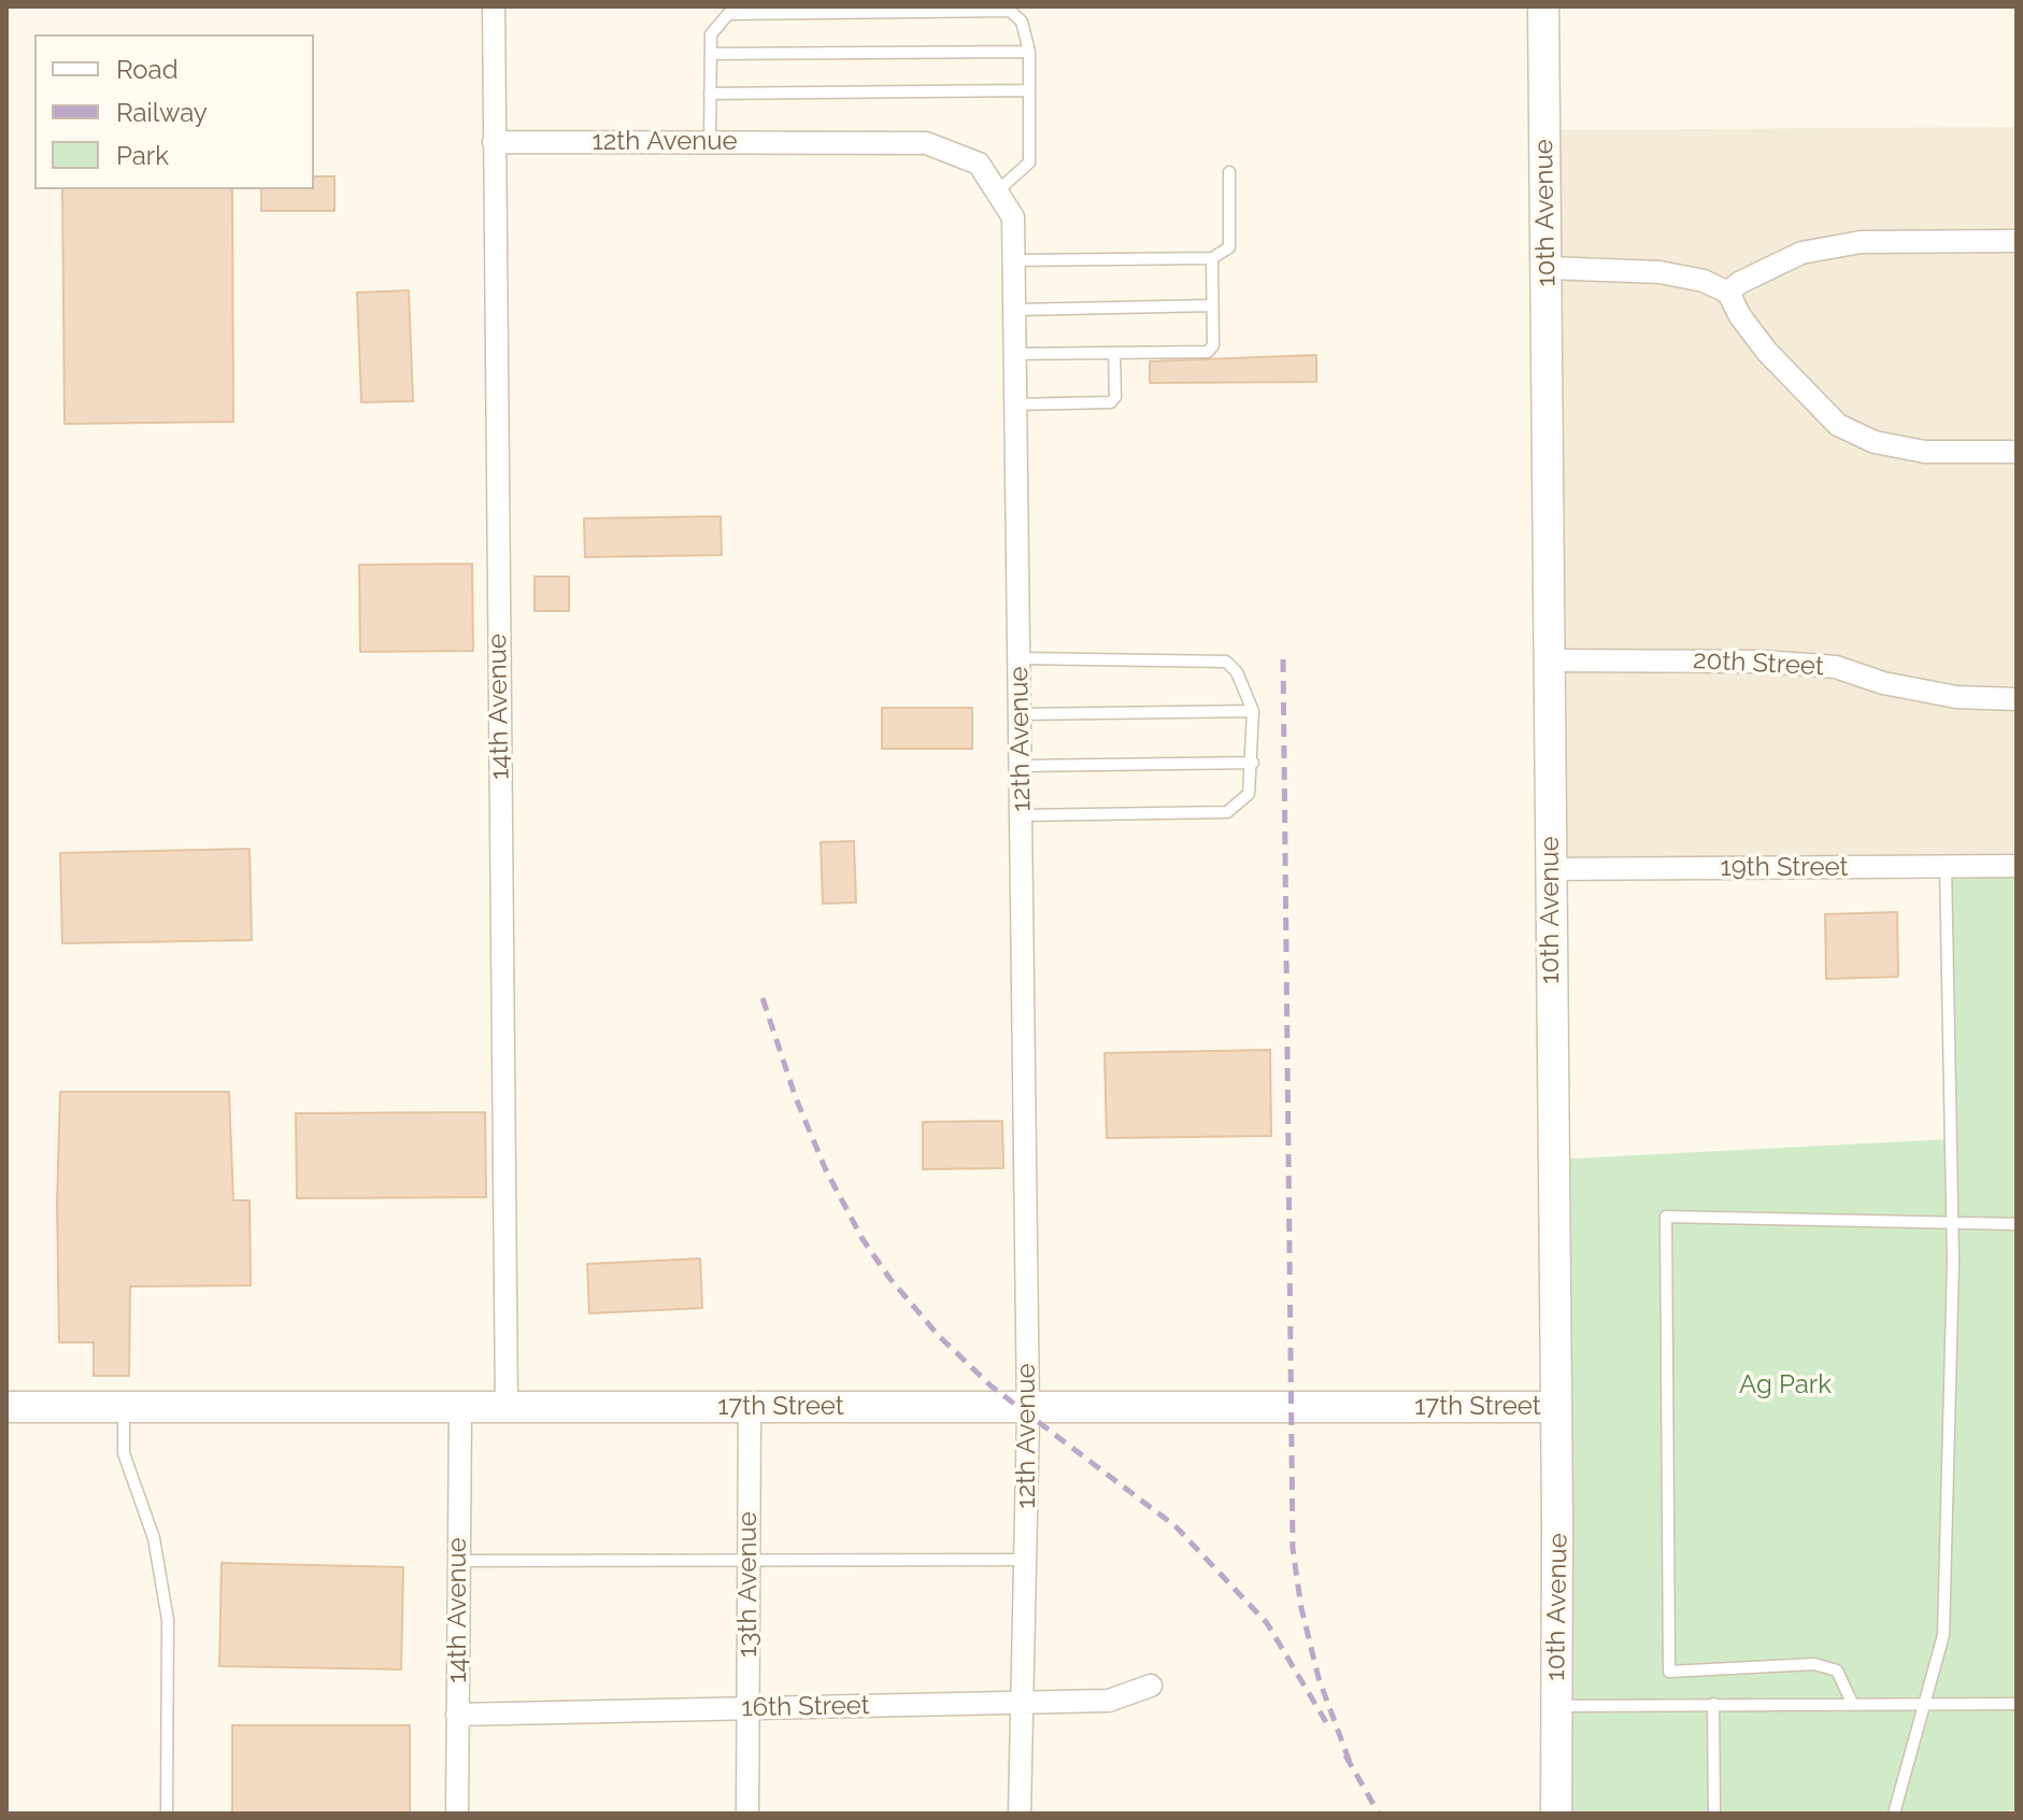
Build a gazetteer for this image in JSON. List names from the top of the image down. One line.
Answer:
{"streets":{"main road":["10th Avenue","17th Street"],"street":["12th Avenue","20th Street","14th Avenue","19th Street","13th Avenue","16th Street"]},"crossings":[["12th Avenue","14th Avenue"],["12th Avenue","17th Street"],["12th Avenue","16th Street"],["10th Avenue","20th Street"],["10th Avenue","19th Street"],["10th Avenue","17th Street"],["14th Avenue","17th Street"],["14th Avenue","16th Street"],["17th Street","13th Avenue"],["13th Avenue","16th Street"]],"parks":["Ag Park"],"legend":["Road","Railway","Park"]}
